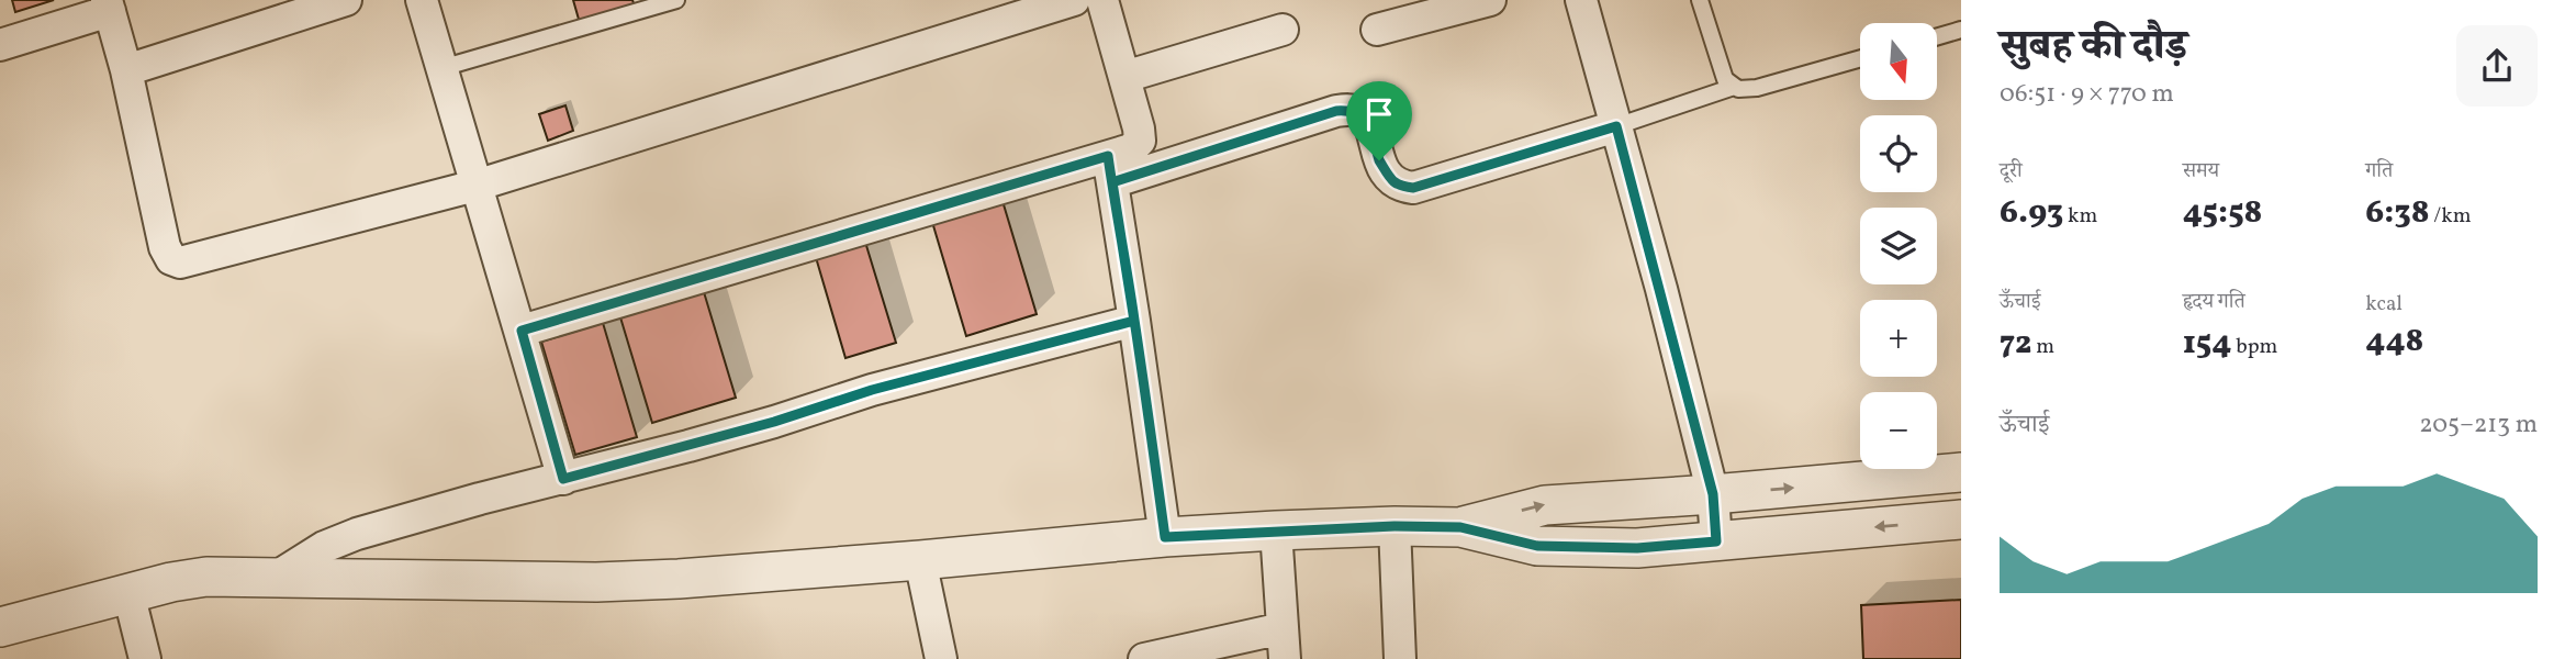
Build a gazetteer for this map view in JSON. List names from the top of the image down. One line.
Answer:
{"north":"bottom","page":{"heading":["सुबह की दौड़","06:51 · 9 × 770 m"],"map_buttons":["+","−"],"stats":[["दूरी","6.93 km"],["समय","45:58"],["गति","6:38 /km"],["ऊँचाई","72 m"],["हृदय गति","154 bpm"],["kcal","448"]],"chart":["ऊँचाई","205–213 m"]}}
